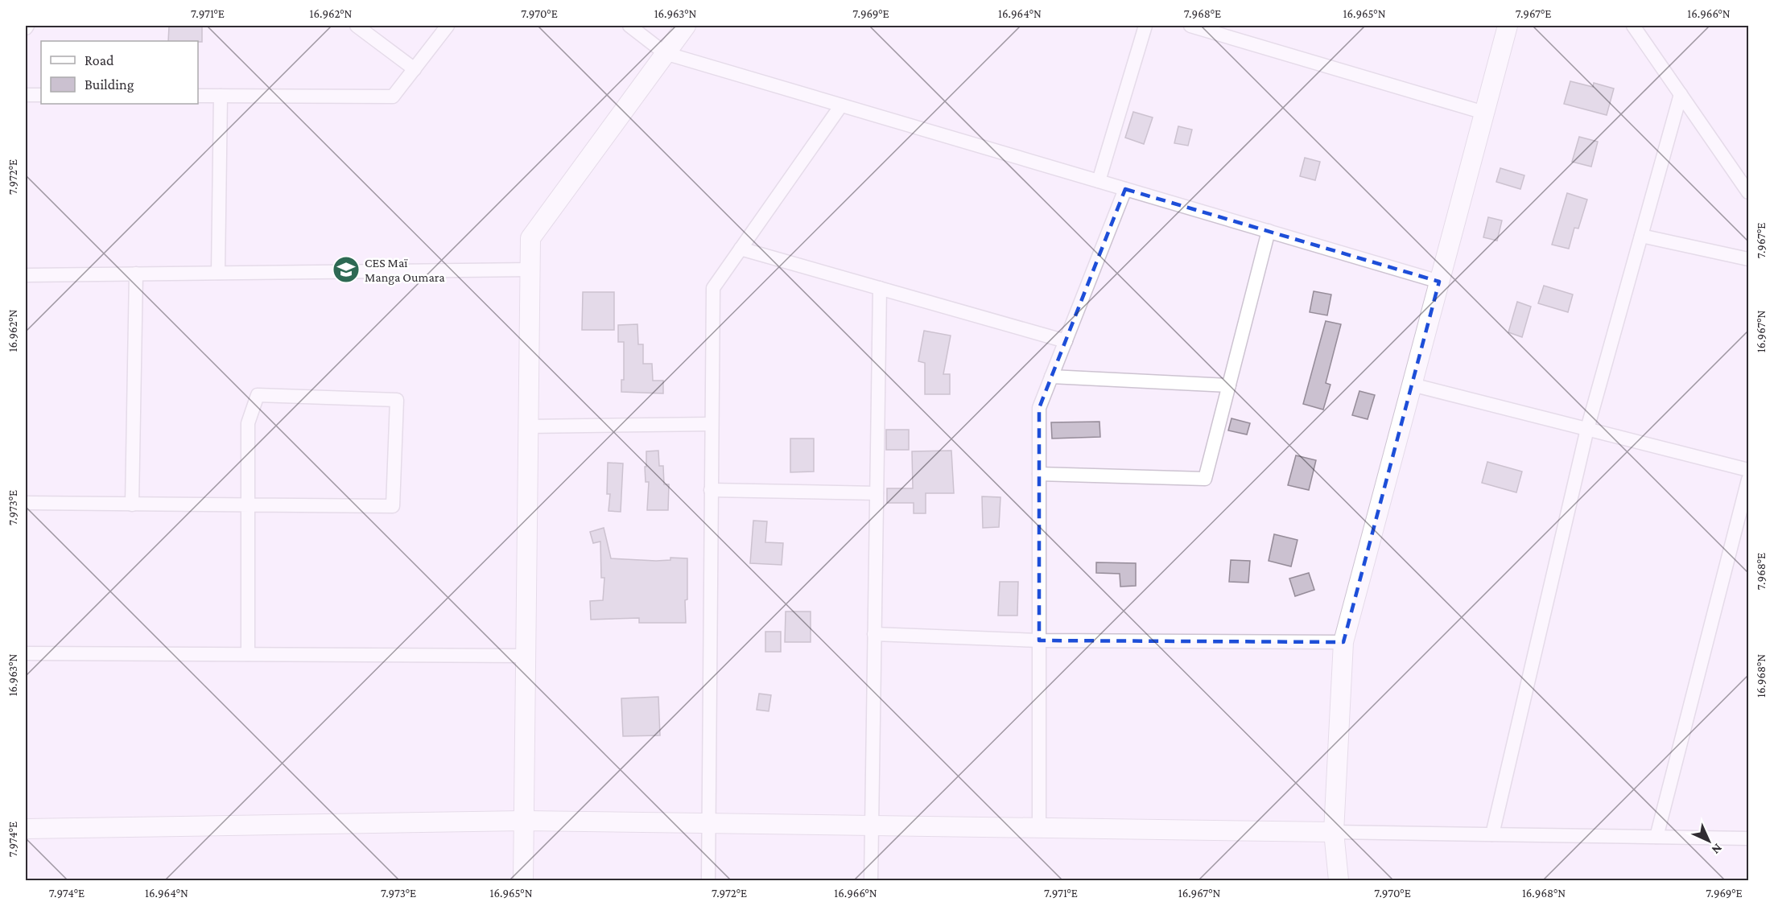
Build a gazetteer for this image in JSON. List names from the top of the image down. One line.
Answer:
{"places":{"school or university":["CES Maï Manga Oumara"]},"legend":["Road","Building"],"north":"bottom right","coordinates":["7.971°E","16.962°N","7.970°E","16.963°N","7.969°E","16.964°N","7.968°E","16.965°N","7.967°E","16.966°N","7.972°E","16.967°N","7.973°E","16.968°N","7.974°E"]}
